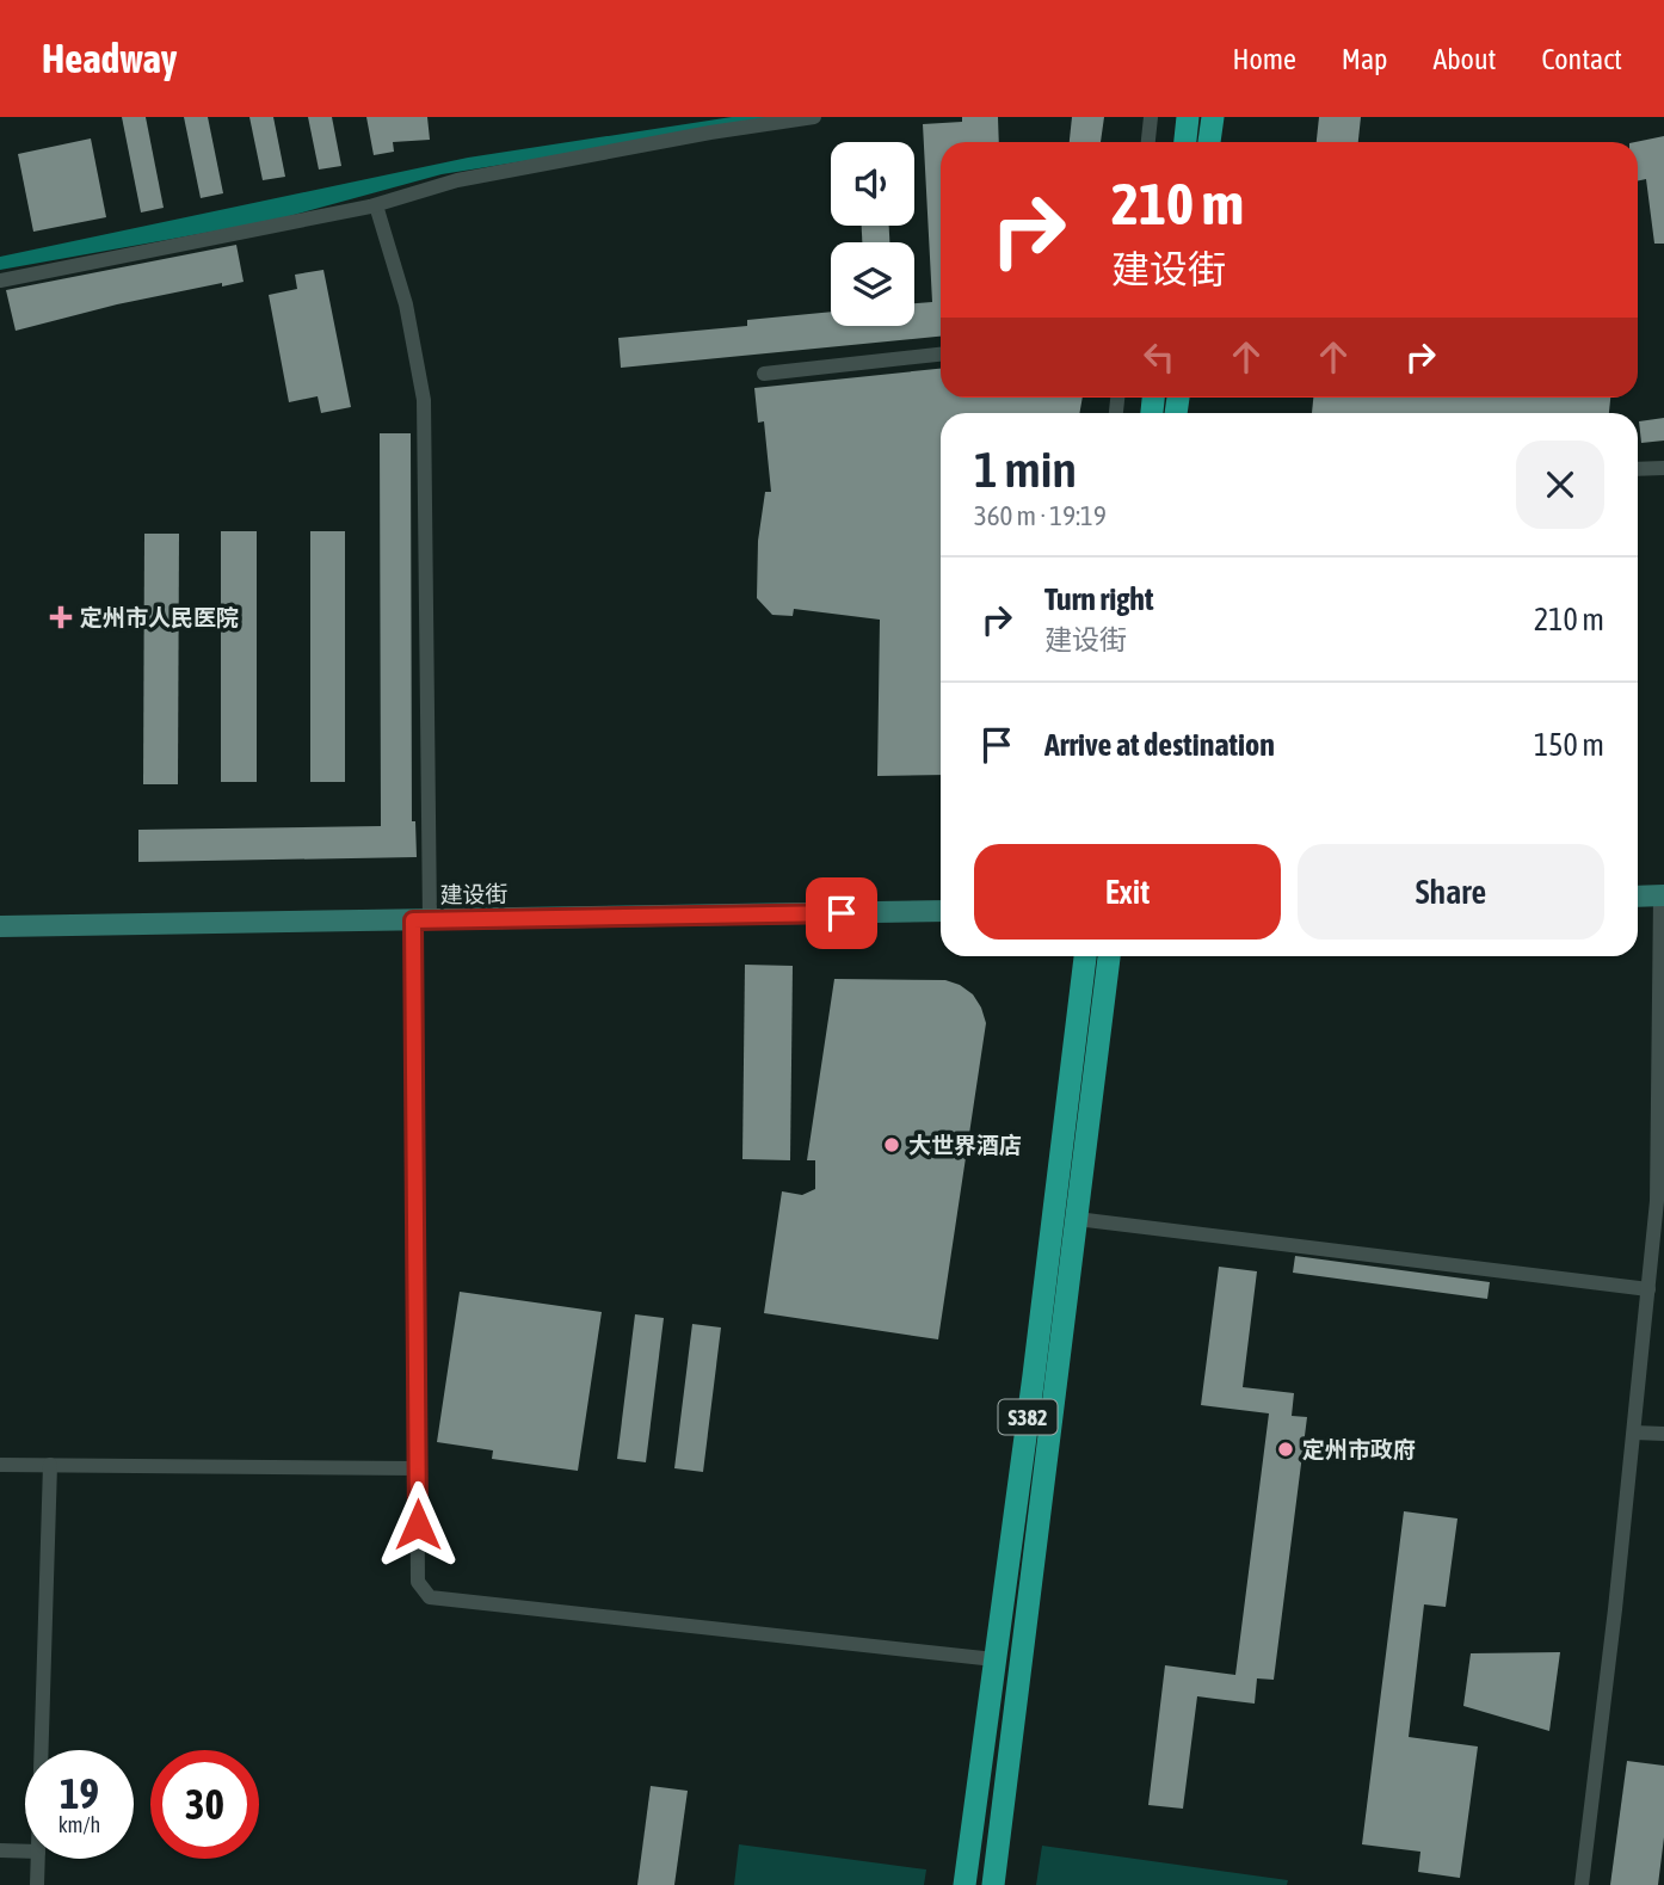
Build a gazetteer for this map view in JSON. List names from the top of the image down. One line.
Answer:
{"streets":{"main road":["S382"],"street":["建设街"]},"places":{"health":["定州市人民医院"],"other":["大世界酒店","定州市政府"]},"page":{"header":"Headway","nav":["Home","Map","About","Contact"],"turn":["210 m","建设街"],"heading":["1 min","360 m · 19:19"],"list":[{"name":"Turn right","note":"建设街","value":"210 m"},{"name":"Arrive at destination","value":"150 m"}],"buttons":["Exit","Share"],"speed":"19 km/h","limit":"30"}}
